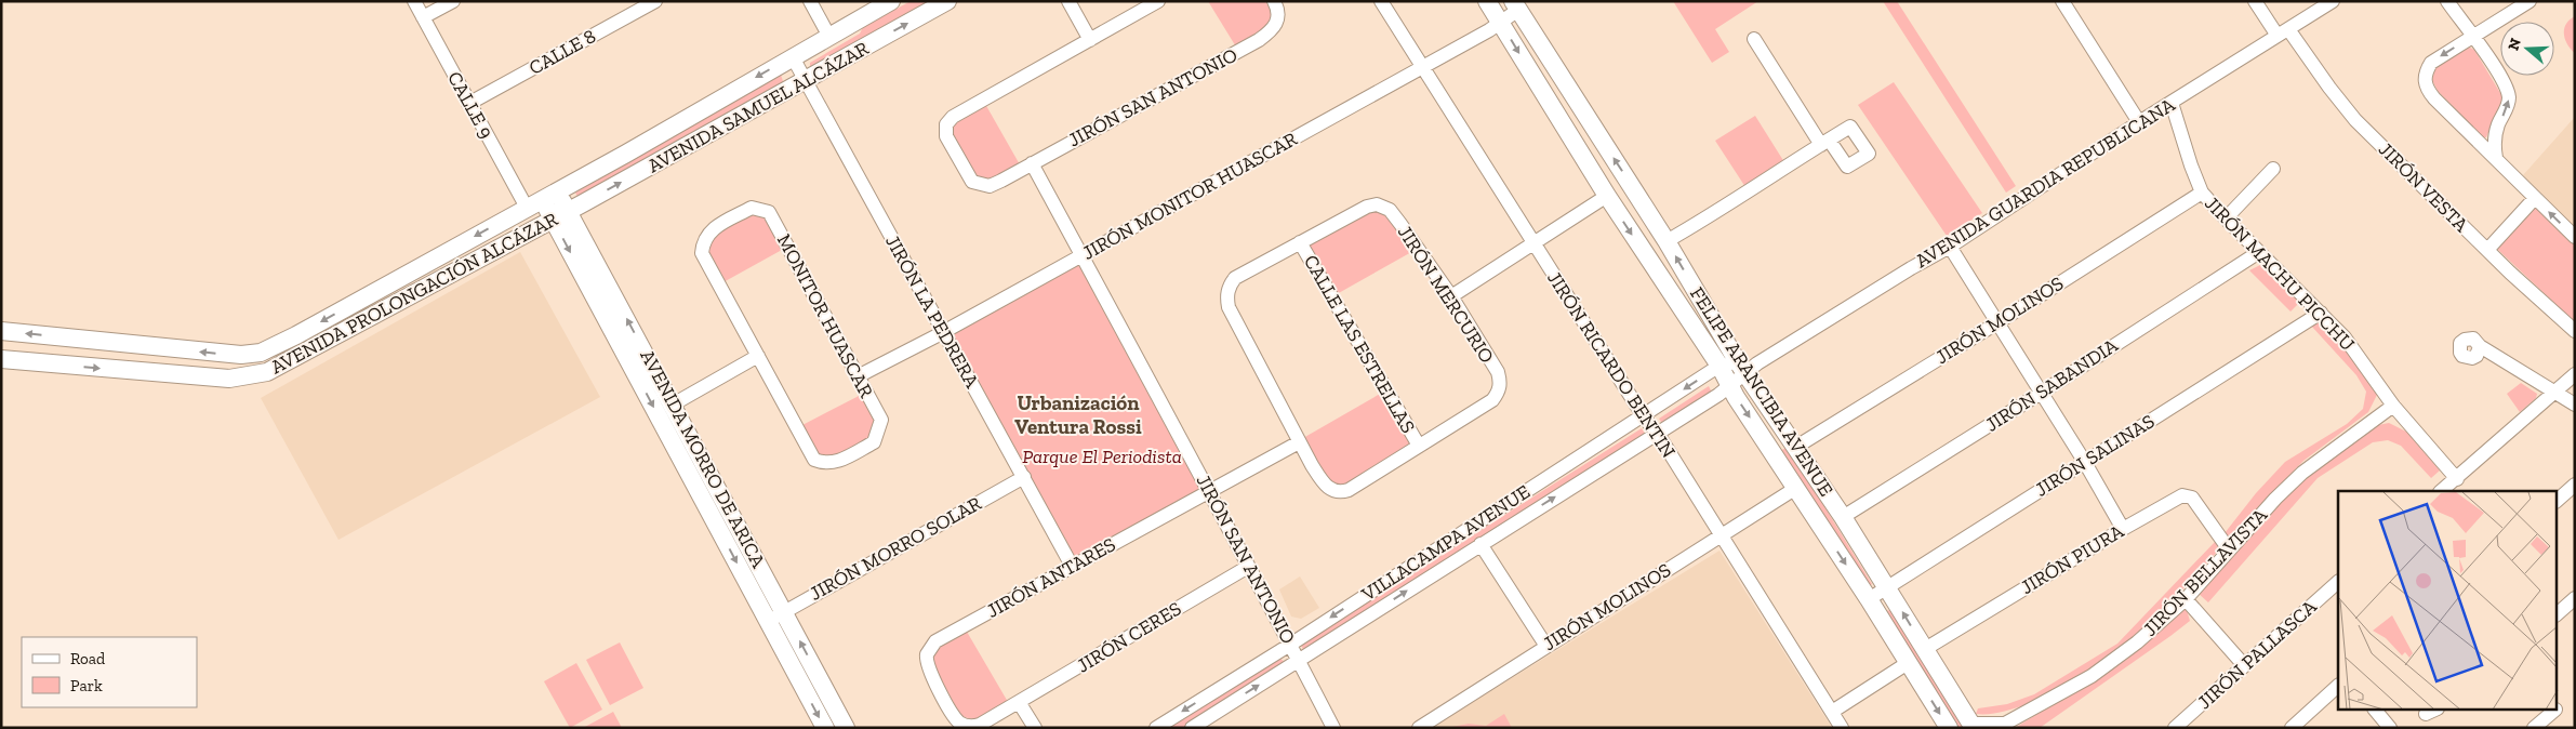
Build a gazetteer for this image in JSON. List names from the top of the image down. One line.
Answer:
{"streets":{"main road":["AVENIDA SAMUEL ALCÁZAR","AVENIDA PROLONGACIÓN ALCÁZAR","FELIPE ARANCIBIA AVENUE","AVENIDA MORRO DE ARICA"],"street":["CALLE 8","JIRÓN SAN ANTONIO","CALLE 9","AVENIDA GUARDIA REPUBLICANA","JIRÓN VESTA","JIRÓN MONITOR HUASCAR","JIRÓN MACHU PICCHU","JIRÓN MERCURIO","JIRÓN LA PEDRERA","MONITOR HUASCAR","JIRÓN MOLINOS","CALLE LAS ESTRELLAS","JIRÓN RICARDO BENTIN","JIRÓN SABANDIA","JIRÓN SALINAS","VILLACAMPA AVENUE","JIRÓN MORRO SOLAR","JIRÓN PIURA","JIRÓN BELLAVISTA","JIRÓN ANTARES","JIRÓN CERES","JIRÓN PALLASCA"]},"crossings":[["CALLE 8","CALLE 9"],["JIRÓN SAN ANTONIO","JIRÓN MONITOR HUASCAR"],["JIRÓN SAN ANTONIO","VILLACAMPA AVENUE"],["JIRÓN SAN ANTONIO","JIRÓN ANTARES"],["JIRÓN SAN ANTONIO","JIRÓN CERES"],["CALLE 9","AVENIDA SAMUEL ALCÁZAR"],["CALLE 9","AVENIDA PROLONGACIÓN ALCÁZAR"],["CALLE 9","AVENIDA MORRO DE ARICA"],["AVENIDA SAMUEL ALCÁZAR","AVENIDA PROLONGACIÓN ALCÁZAR"],["AVENIDA SAMUEL ALCÁZAR","JIRÓN LA PEDRERA"],["AVENIDA SAMUEL ALCÁZAR","AVENIDA MORRO DE ARICA"],["AVENIDA GUARDIA REPUBLICANA","JIRÓN VESTA"],["AVENIDA GUARDIA REPUBLICANA","JIRÓN MACHU PICCHU"],["AVENIDA GUARDIA REPUBLICANA","FELIPE ARANCIBIA AVENUE"],["AVENIDA GUARDIA REPUBLICANA","VILLACAMPA AVENUE"],["JIRÓN MONITOR HUASCAR","JIRÓN LA PEDRERA"],["JIRÓN MONITOR HUASCAR","MONITOR HUASCAR"],["JIRÓN MONITOR HUASCAR","JIRÓN RICARDO BENTIN"],["JIRÓN MONITOR HUASCAR","FELIPE ARANCIBIA AVENUE"],["JIRÓN MACHU PICCHU","JIRÓN MOLINOS"],["JIRÓN MACHU PICCHU","JIRÓN SABANDIA"],["JIRÓN MACHU PICCHU","JIRÓN SALINAS"],["JIRÓN MACHU PICCHU","JIRÓN BELLAVISTA"],["AVENIDA PROLONGACIÓN ALCÁZAR","AVENIDA MORRO DE ARICA"],["JIRÓN MERCURIO","CALLE LAS ESTRELLAS"],["JIRÓN LA PEDRERA","JIRÓN MORRO SOLAR"],["JIRÓN LA PEDRERA","JIRÓN ANTARES"],["JIRÓN MOLINOS","JIRÓN RICARDO BENTIN"],["JIRÓN MOLINOS","FELIPE ARANCIBIA AVENUE"],["JIRÓN RICARDO BENTIN","VILLACAMPA AVENUE"],["JIRÓN SABANDIA","FELIPE ARANCIBIA AVENUE"],["FELIPE ARANCIBIA AVENUE","JIRÓN SALINAS"],["FELIPE ARANCIBIA AVENUE","VILLACAMPA AVENUE"],["FELIPE ARANCIBIA AVENUE","JIRÓN PIURA"],["FELIPE ARANCIBIA AVENUE","JIRÓN BELLAVISTA"],["AVENIDA MORRO DE ARICA","JIRÓN MORRO SOLAR"],["JIRÓN PIURA","JIRÓN BELLAVISTA"],["JIRÓN ANTARES","JIRÓN CERES"]],"districts":["Urbanización Ventura Rossi"],"parks":["Parque El Periodista"],"legend":["Road","Park"],"north":"left"}
